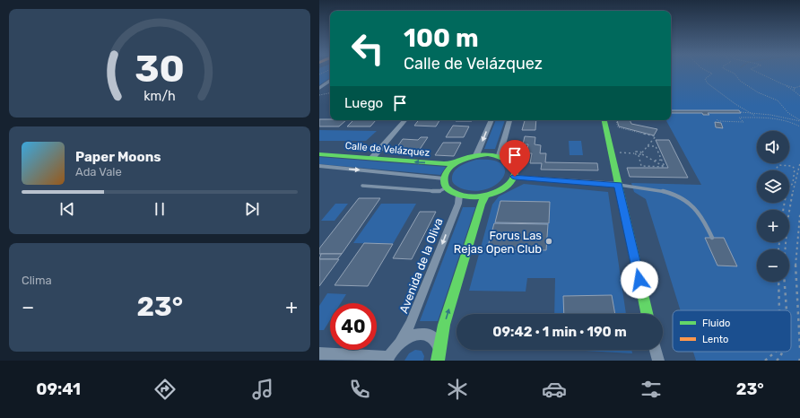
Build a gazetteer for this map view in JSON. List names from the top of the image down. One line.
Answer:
{"streets":{"main road":["Calle de Velázquez"],"street":["Avenida de la Oliva"]},"crossings":[["Calle de Velázquez","Avenida de la Oliva"]],"one_way":["Calle de Velázquez","Avenida de la Oliva"],"places":["Forus Las Rejas Open Club"],"legend":["Fluido","Lento"],"page":{"turn":["100 m","Calle de Velázquez"],"then":"Luego","map_buttons":["+","−"],"song":["Paper Moons","Ada Vale"],"tile":"Clima","heat":["−","23°","+"],"limit":"40","trip":"09:42 · 1 min · 190 m","tabs":["09:41","23°"],"gauge":["30","km/h"]}}
